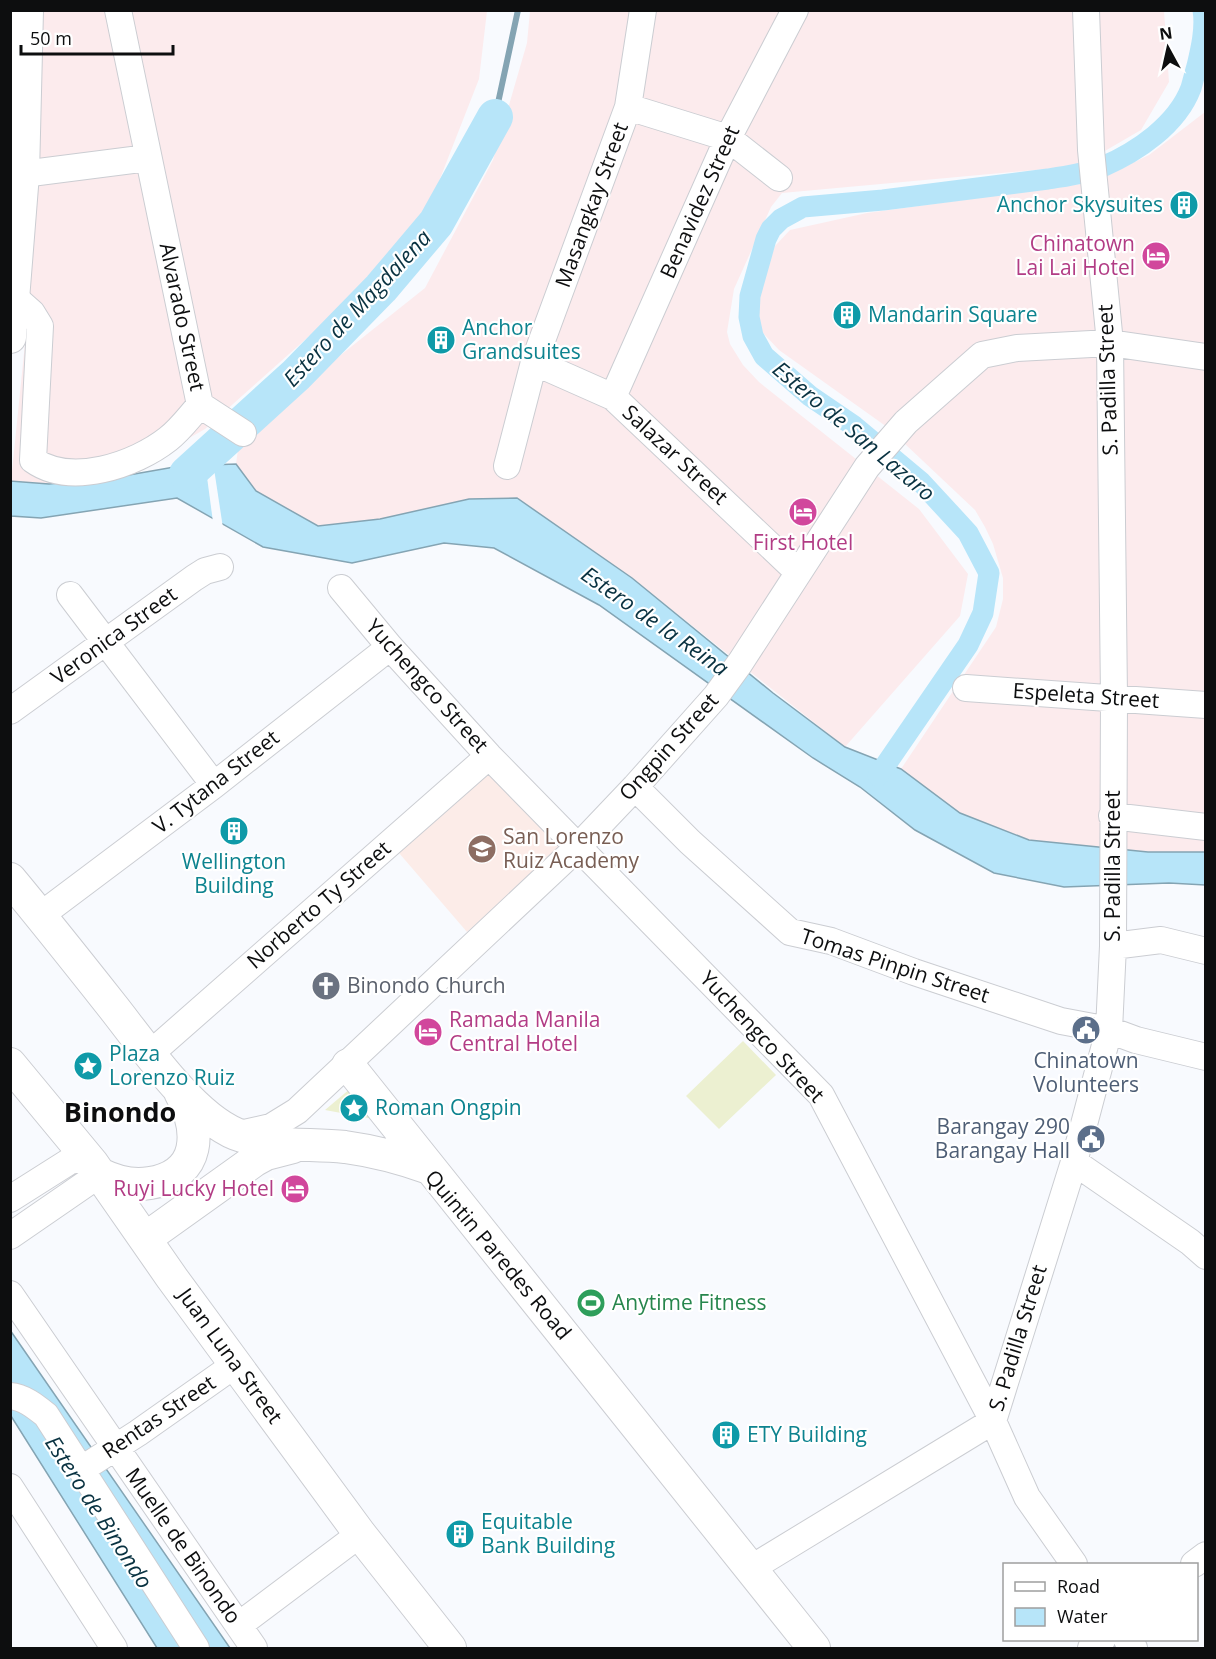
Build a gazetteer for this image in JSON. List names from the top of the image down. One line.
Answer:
{"streets":{"main road":["Quintin Paredes Road","Juan Luna Street"],"street":["Benavidez Street","Masangkay Street","Alvarado Street","S. Padilla Street","Salazar Street","Veronica Street","Yuchengco Street","Espeleta Street","Ongpin Street","V. Tytana Street","Norberto Ty Street","Tomas Pinpin Street","Rentas Street","Muelle de Binondo"]},"crossings":[["Benavidez Street","Salazar Street"],["Masangkay Street","Salazar Street"],["S. Padilla Street","Yuchengco Street"],["S. Padilla Street","Espeleta Street"],["S. Padilla Street","Ongpin Street"],["S. Padilla Street","Tomas Pinpin Street"],["S. Padilla Street","Quintin Paredes Road"],["Salazar Street","Ongpin Street"],["Yuchengco Street","Ongpin Street"],["Yuchengco Street","V. Tytana Street"],["Yuchengco Street","Norberto Ty Street"],["Ongpin Street","Tomas Pinpin Street"],["Ongpin Street","Quintin Paredes Road"],["V. Tytana Street","Quintin Paredes Road"],["Norberto Ty Street","Quintin Paredes Road"],["Juan Luna Street","Rentas Street"],["Rentas Street","Muelle de Binondo"]],"districts":["Binondo"],"water":["Estero de Magdalena","Estero de San Lazaro","Estero de la Reina","Estero de Binondo"],"places":{"building":["Anchor Skysuites","Mandarin Square","Anchor Grandsuites","Wellington Building","ETY Building","Equitable Bank Building"],"hotel":["Chinatown Lai Lai Hotel","First Hotel","Ramada Manila Central Hotel","Ruyi Lucky Hotel"],"school or university":["San Lorenzo Ruiz Academy"],"church":["Binondo Church"],"public building":["Chinatown Volunteers","Barangay 290 Barangay Hall"],"place":["Plaza Lorenzo Ruiz","Roman Ongpin"],"sports":["Anytime Fitness"]},"legend":["Road","Water"],"scale_bar":"50 m","north":"top"}
